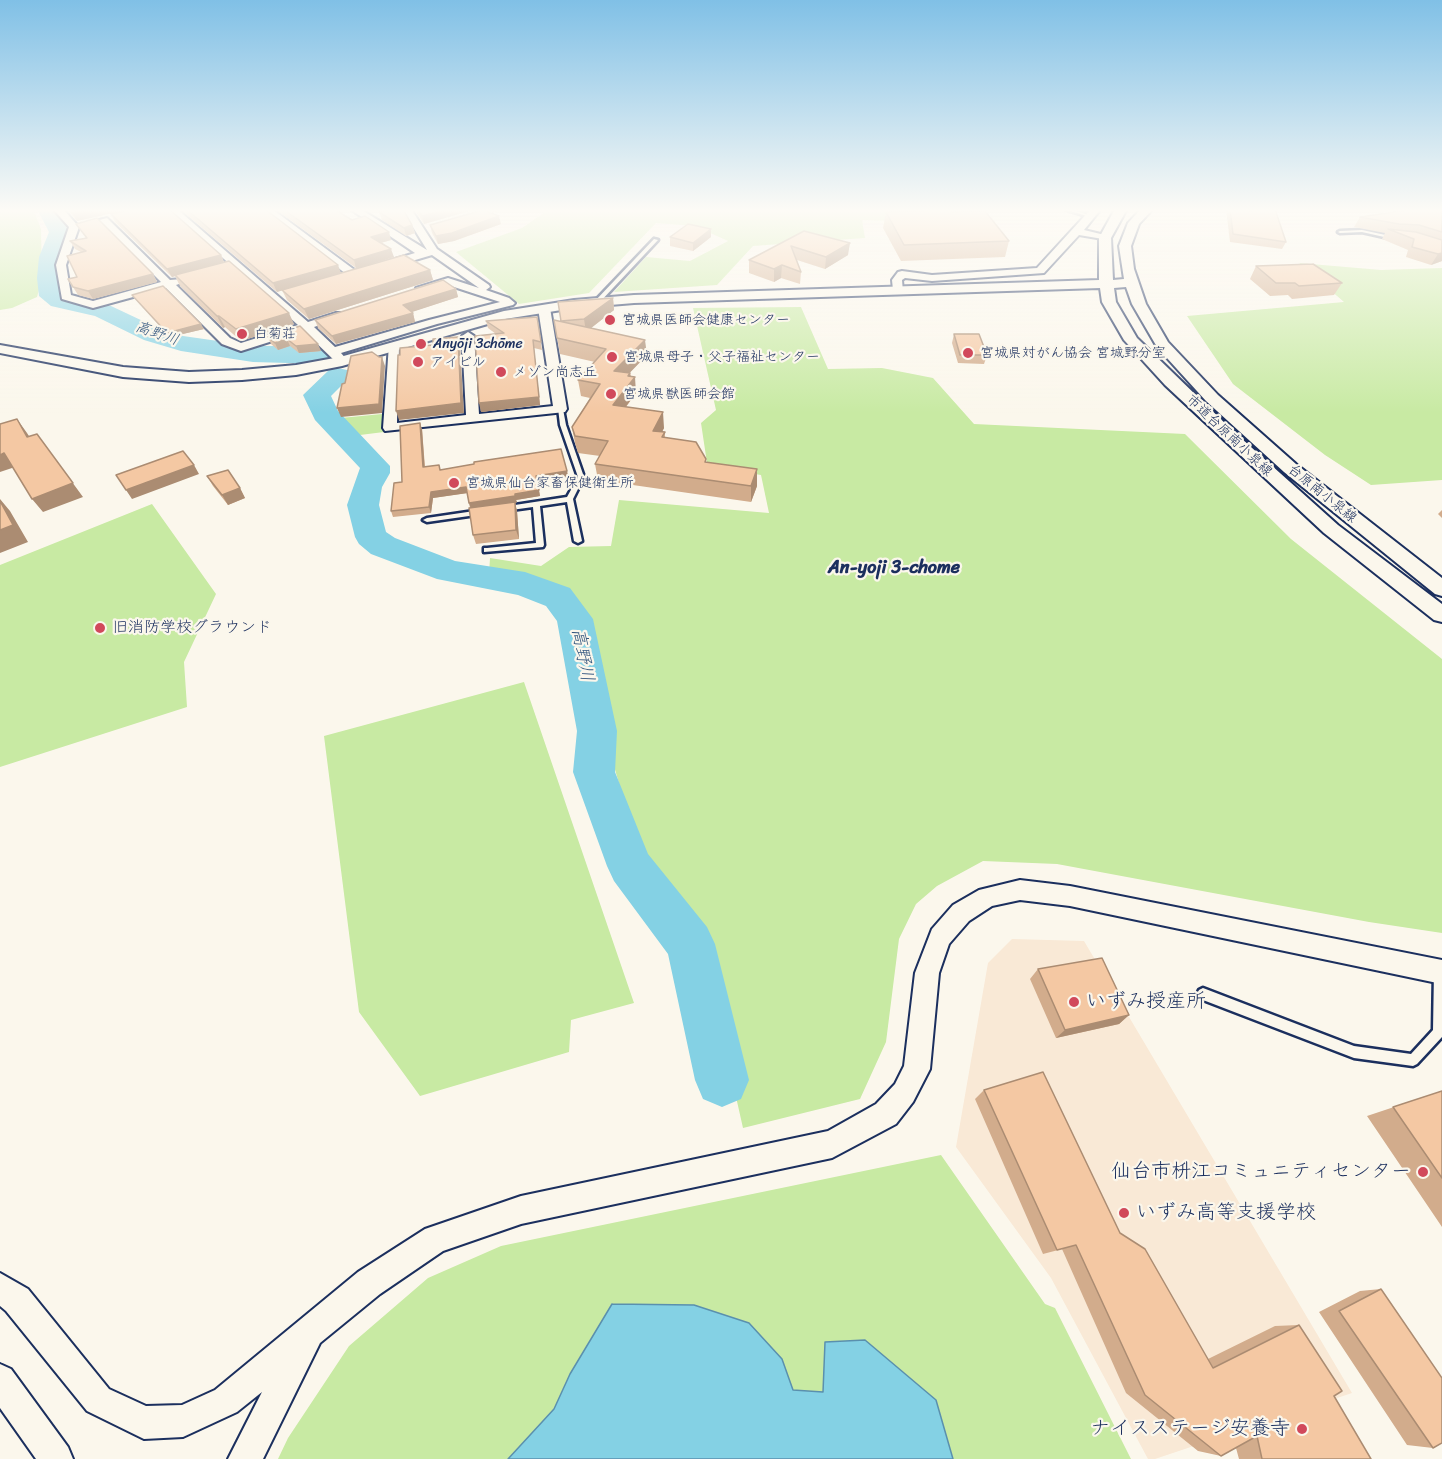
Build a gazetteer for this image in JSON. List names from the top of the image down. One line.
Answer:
{"streets":{"street":["市道台原南小泉線","台原南小泉線"]},"districts":["An-yoji 3-chome"],"water":["高野川"],"places":["宮城県医師会健康センター","白菊荘","Anyōji 3chōme","宮城県対がん協会 宮城野分室","宮城県母子・父子福祉センター","アイビル","メゾン尚志丘","宮城県獣医師会館","宮城県仙台家畜保健衛生所","旧消防学校グラウンド","いずみ授産所","仙台市枡江コミュニティセンター","いずみ高等支援学校","ナイスステージ安養寺"]}
